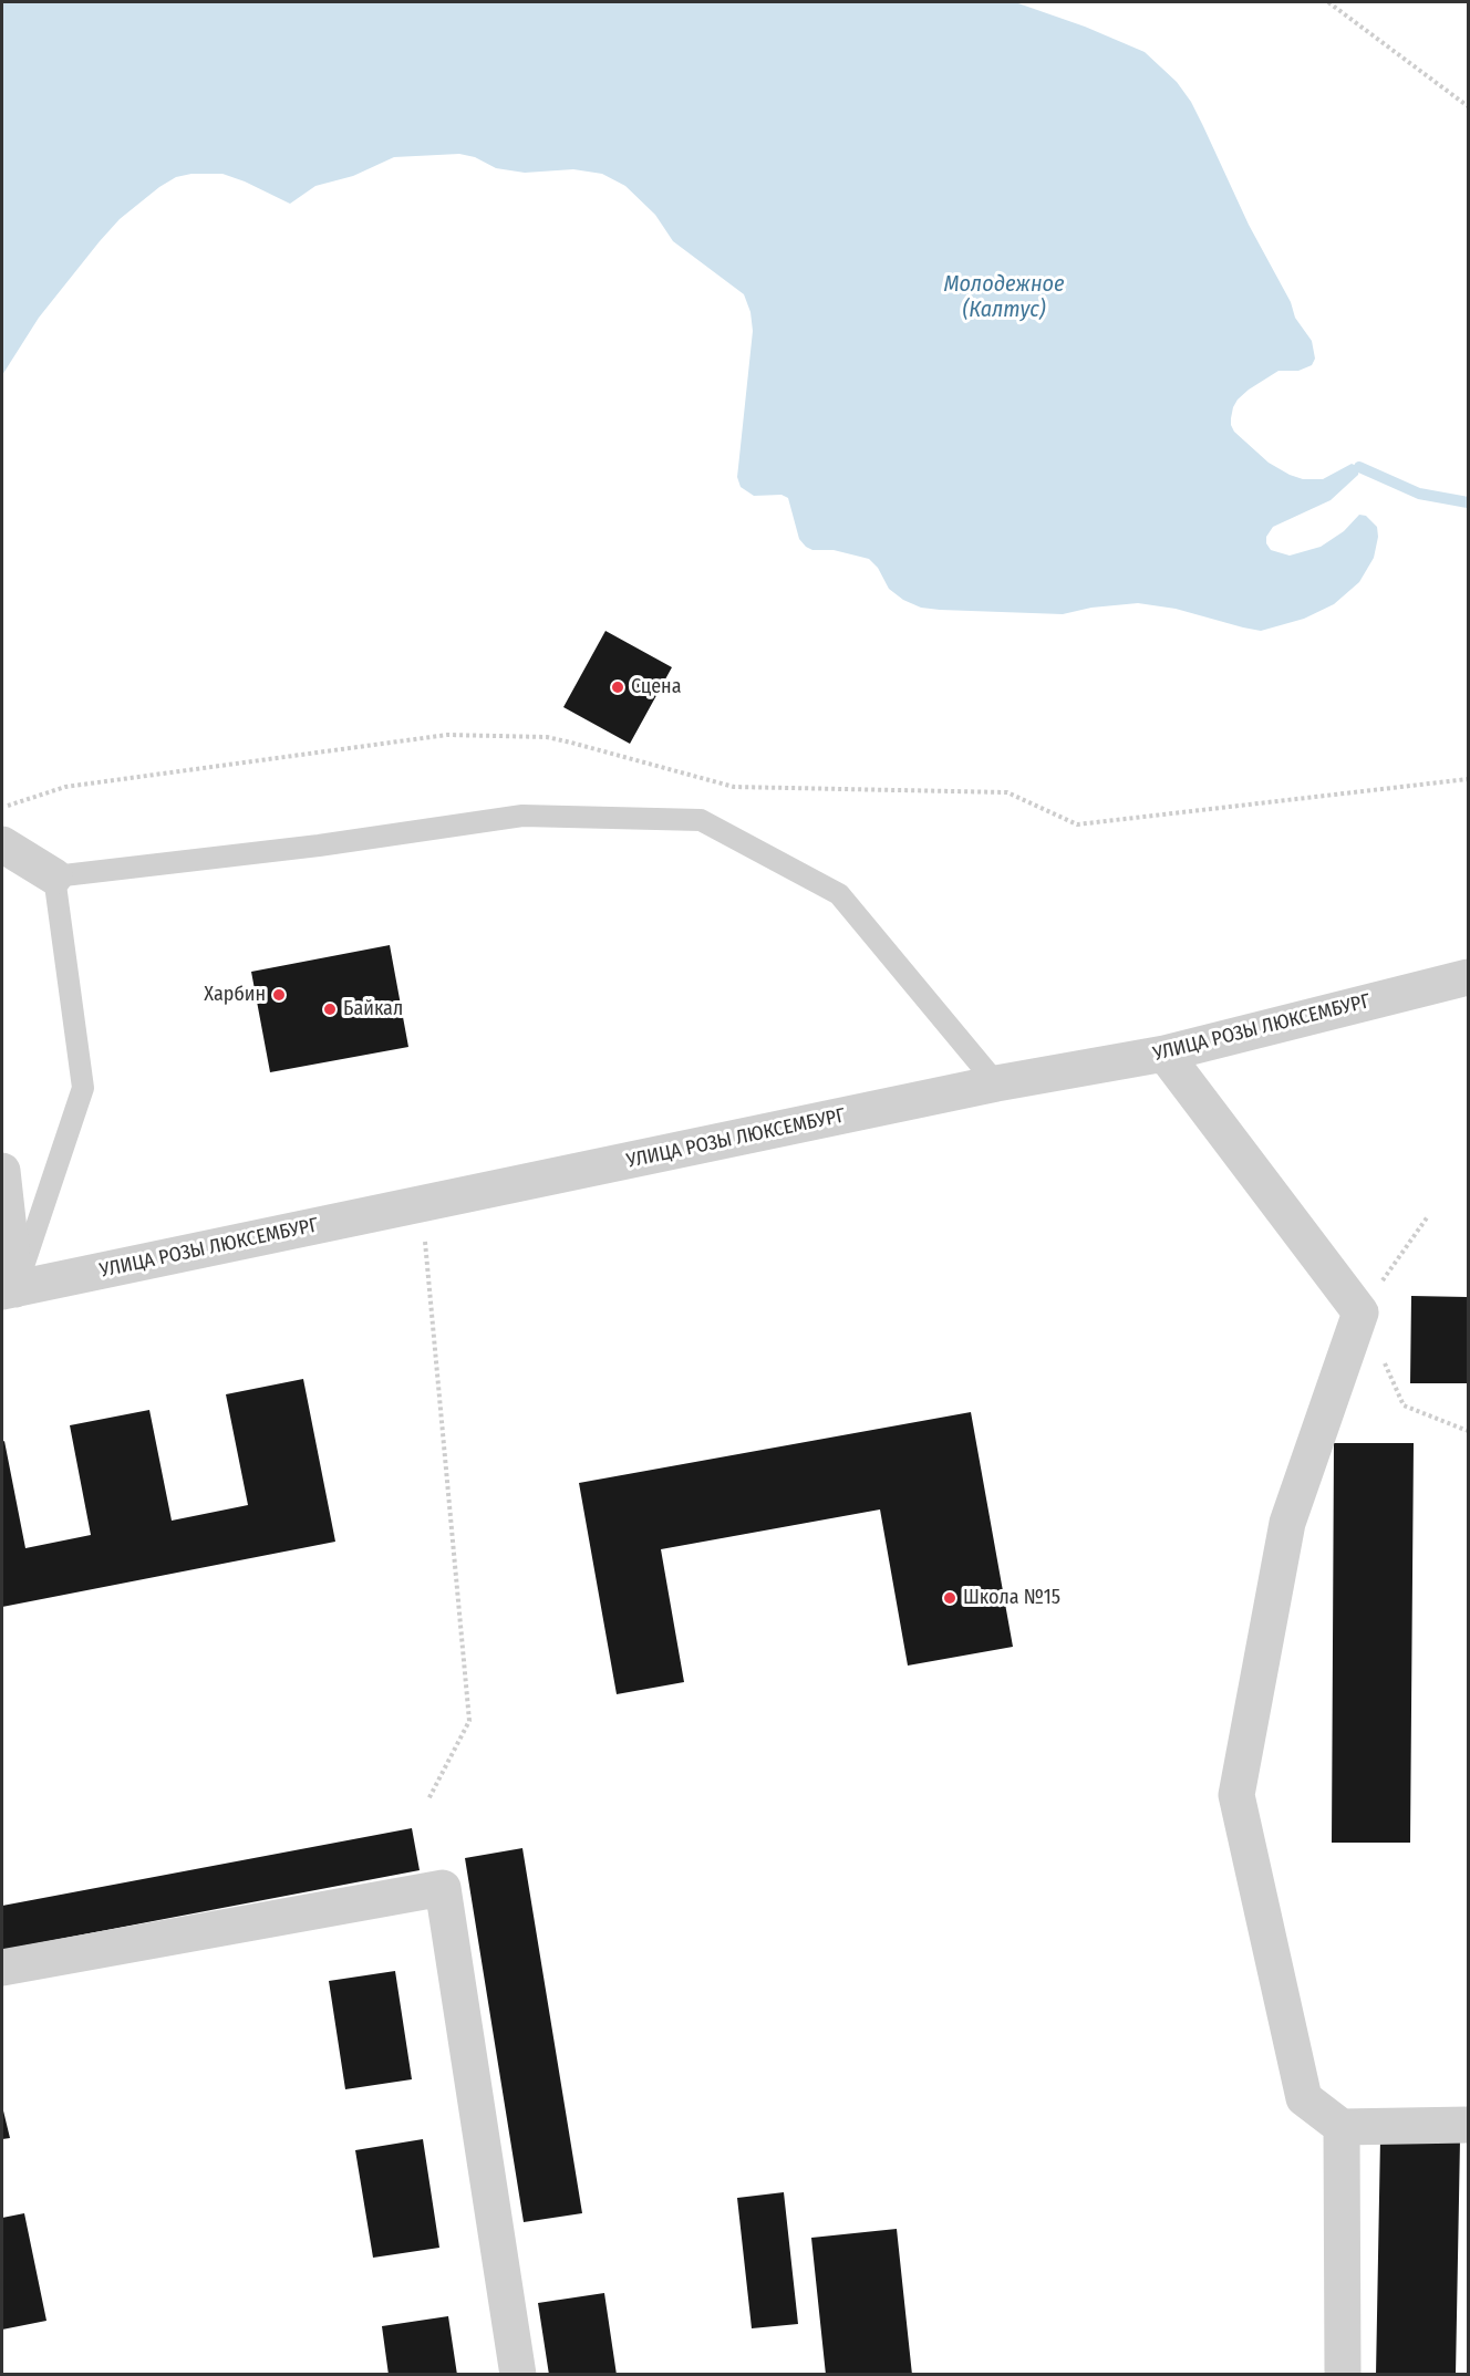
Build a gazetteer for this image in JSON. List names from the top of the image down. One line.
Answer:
{"streets":{"street":["УЛИЦА РОЗЫ ЛЮКСЕМБУРГ"]},"water":["Молодежное (Калтус)"],"places":["Сцена","Харбин","Байкал","Школа №15"]}
